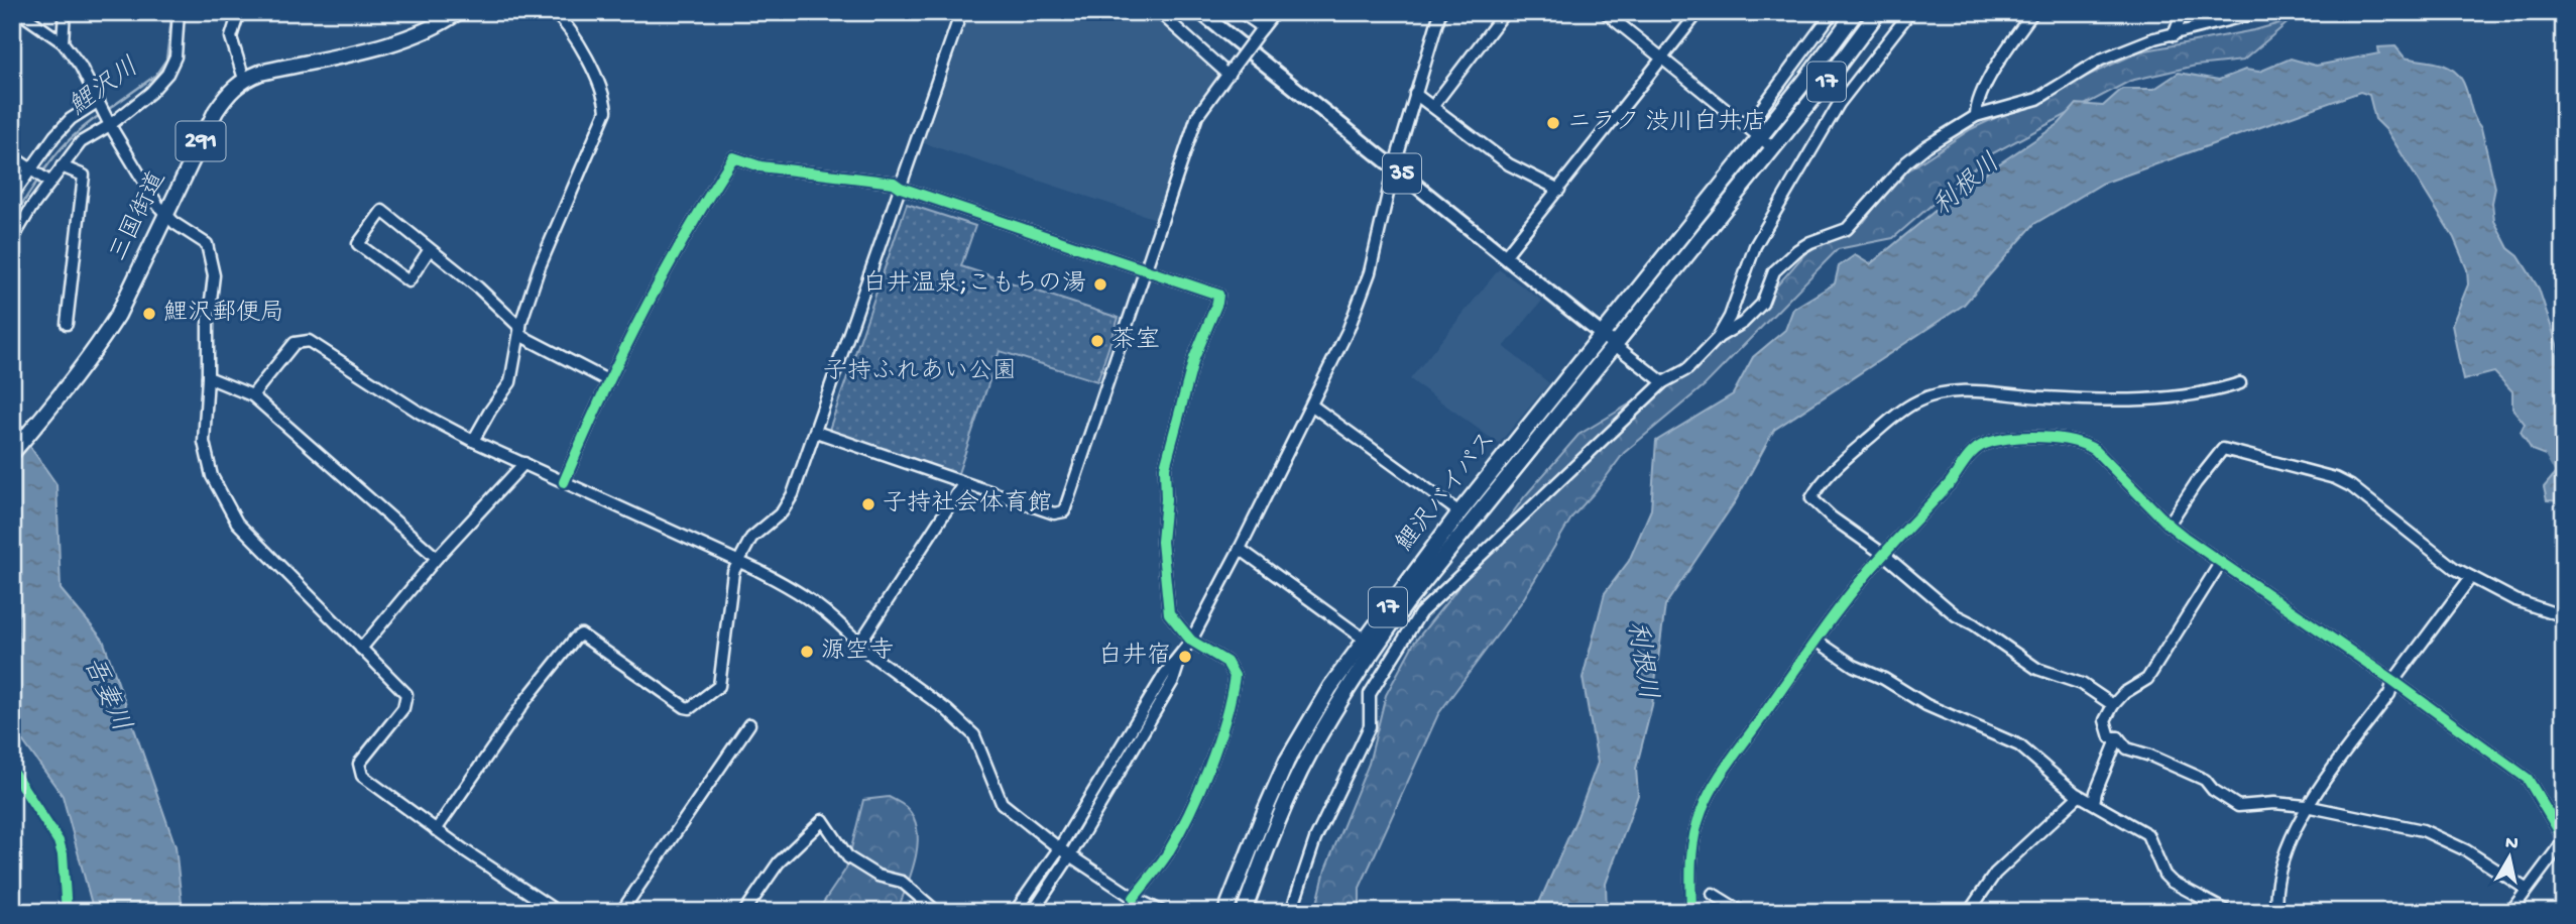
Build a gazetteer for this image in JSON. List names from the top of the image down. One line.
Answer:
{"streets":{"highway":["17","291","三国街道","鯉沢バイパス"],"main road":["35"]},"crossings":[["35","鯉沢バイパス"]],"water":["鯉沢川","利根川","吾妻川"],"parks":["子持ふれあい公園"],"places":["ニラク 渋川白井店","白井温泉;こもちの湯","鯉沢郵便局","茶室","子持社会体育館","源空寺","白井宿"],"north":"top"}
